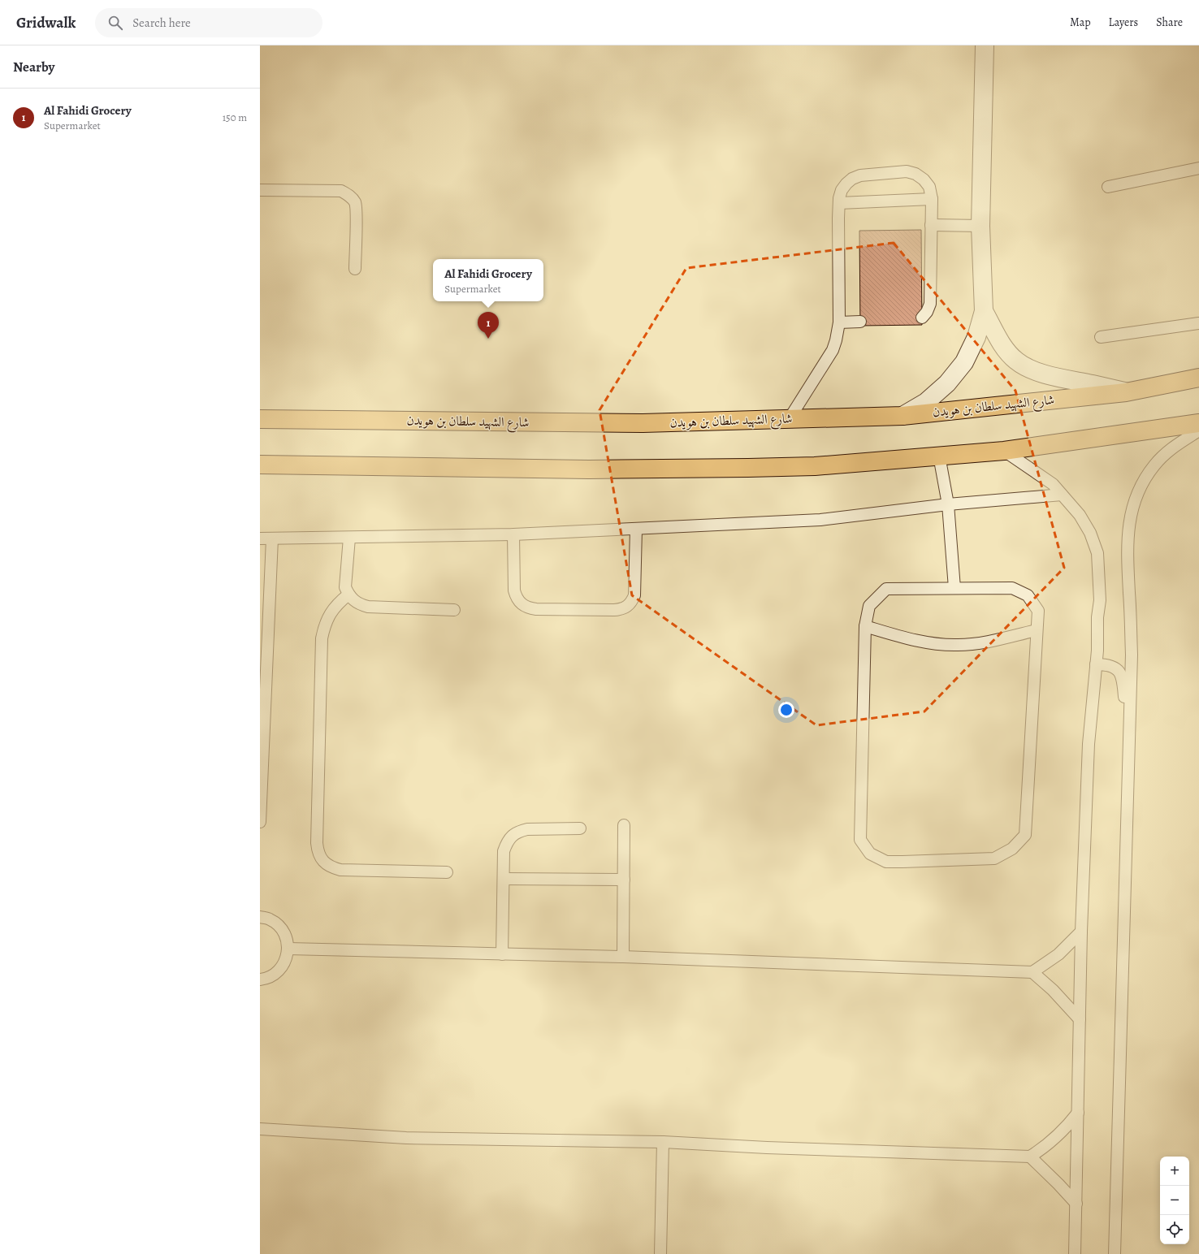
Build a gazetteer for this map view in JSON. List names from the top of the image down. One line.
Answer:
{"streets":{"highway":["شارع الشهيد سلطان بن هويدن"]},"page":{"header":"Gridwalk","search":"Search here","nav":["Map","Layers","Share"],"heading":"Nearby","list":[{"mark":"1","name":"Al Fahidi Grocery","note":"Supermarket","value":"150 m"}],"popup":["Al Fahidi Grocery","Supermarket"],"pins":"1","map_buttons":["+","−"]}}
